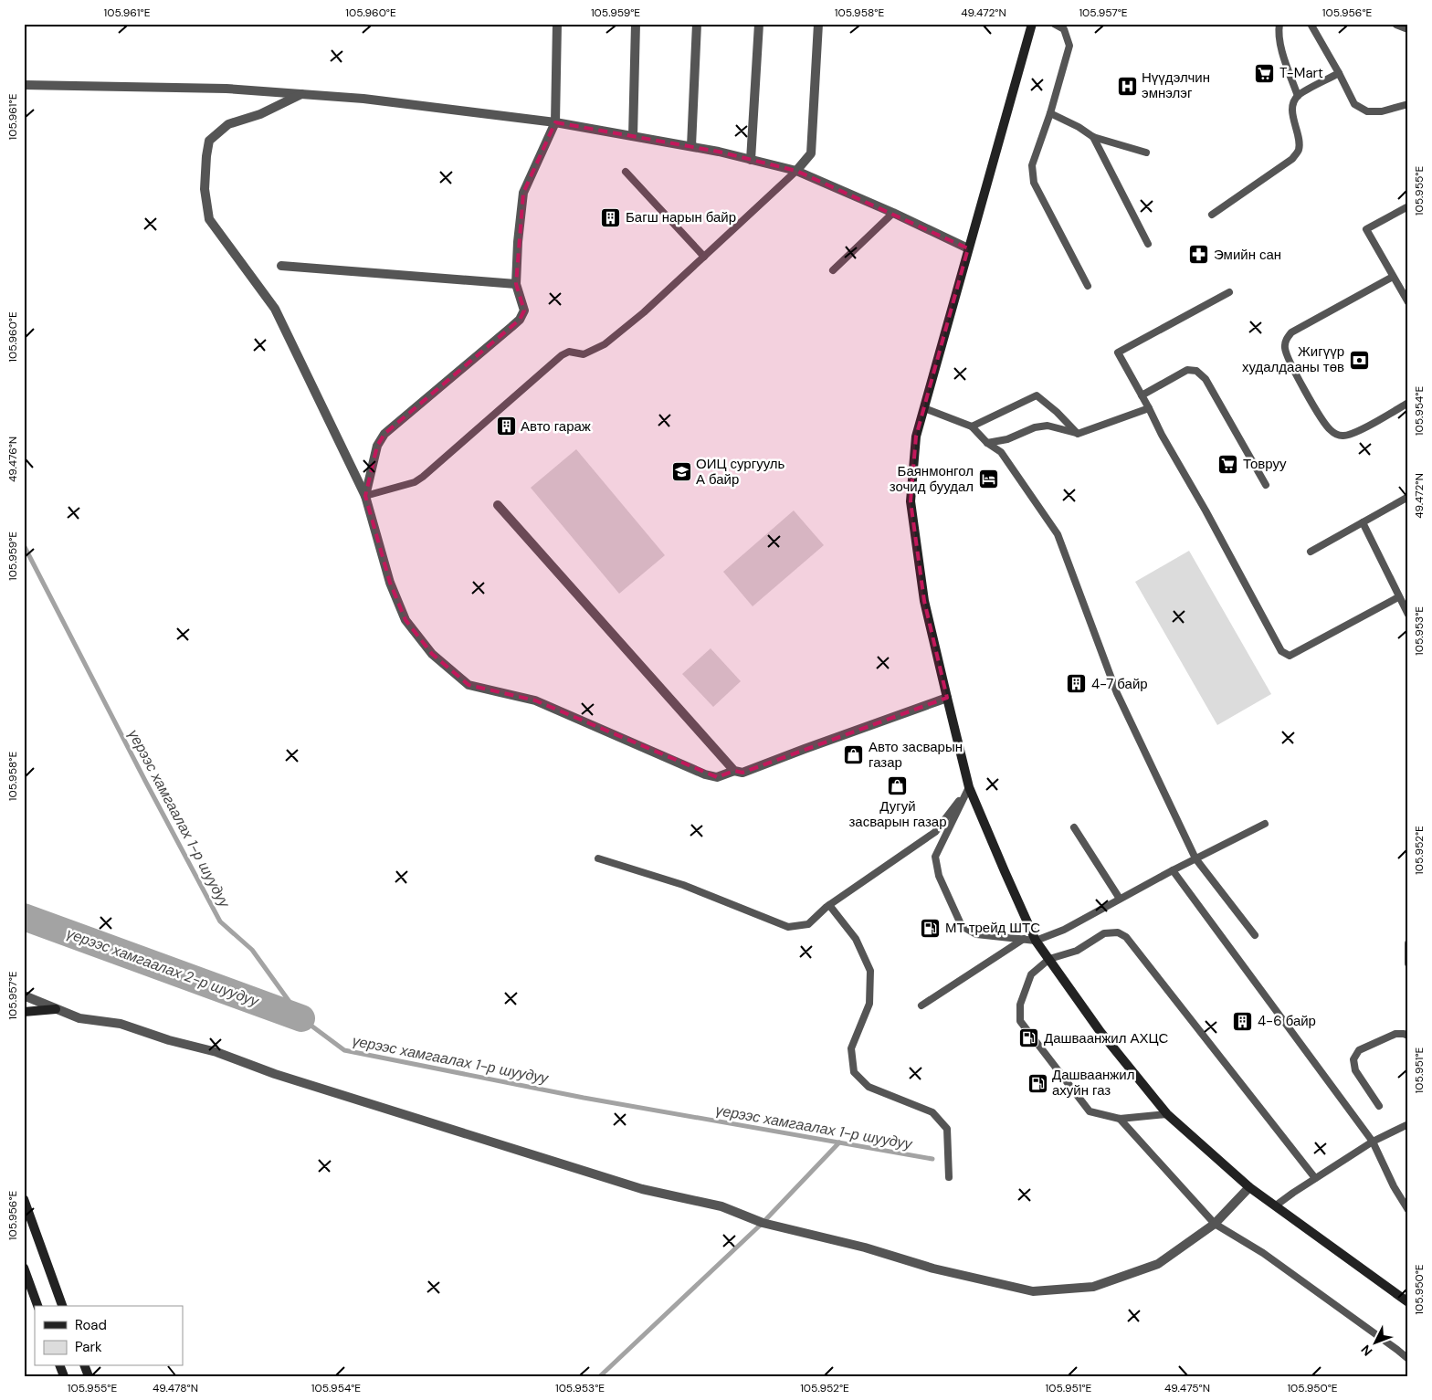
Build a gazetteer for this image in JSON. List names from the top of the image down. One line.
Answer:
{"water":["үерээс хамгаалах 1-р шуудуу","үерээс хамгаалах 2-р шуудуу"],"places":{"supermarket":["T-Mart","Товруу"],"hospital":["Нүүдэлчин эмнэлэг"],"building":["Багш нарын байр","Авто гараж","4-7 байр","4-6 байр"],"pharmacy":["Эмийн сан"],"bank":["Жигүүр худалдааны төв"],"school or university":["ОИЦ сургууль А байр"],"hotel":["Баянмонгол зочид буудал"],"shop":["Авто засварын газар","Дугуй засварын газар"],"fuel station":["МТ трейд ШТС","Дашваанжил АХЦС","Дашваанжил ахуйн газ"]},"legend":["Road","Park"],"north":"bottom left","coordinates":["105.961°E","105.960°E","105.959°E","105.958°E","49.472°N","105.957°E","105.956°E","105.955°E","105.954°E","49.476°N","105.953°E","105.952°E","105.951°E","105.950°E","49.478°N","49.475°N"]}
